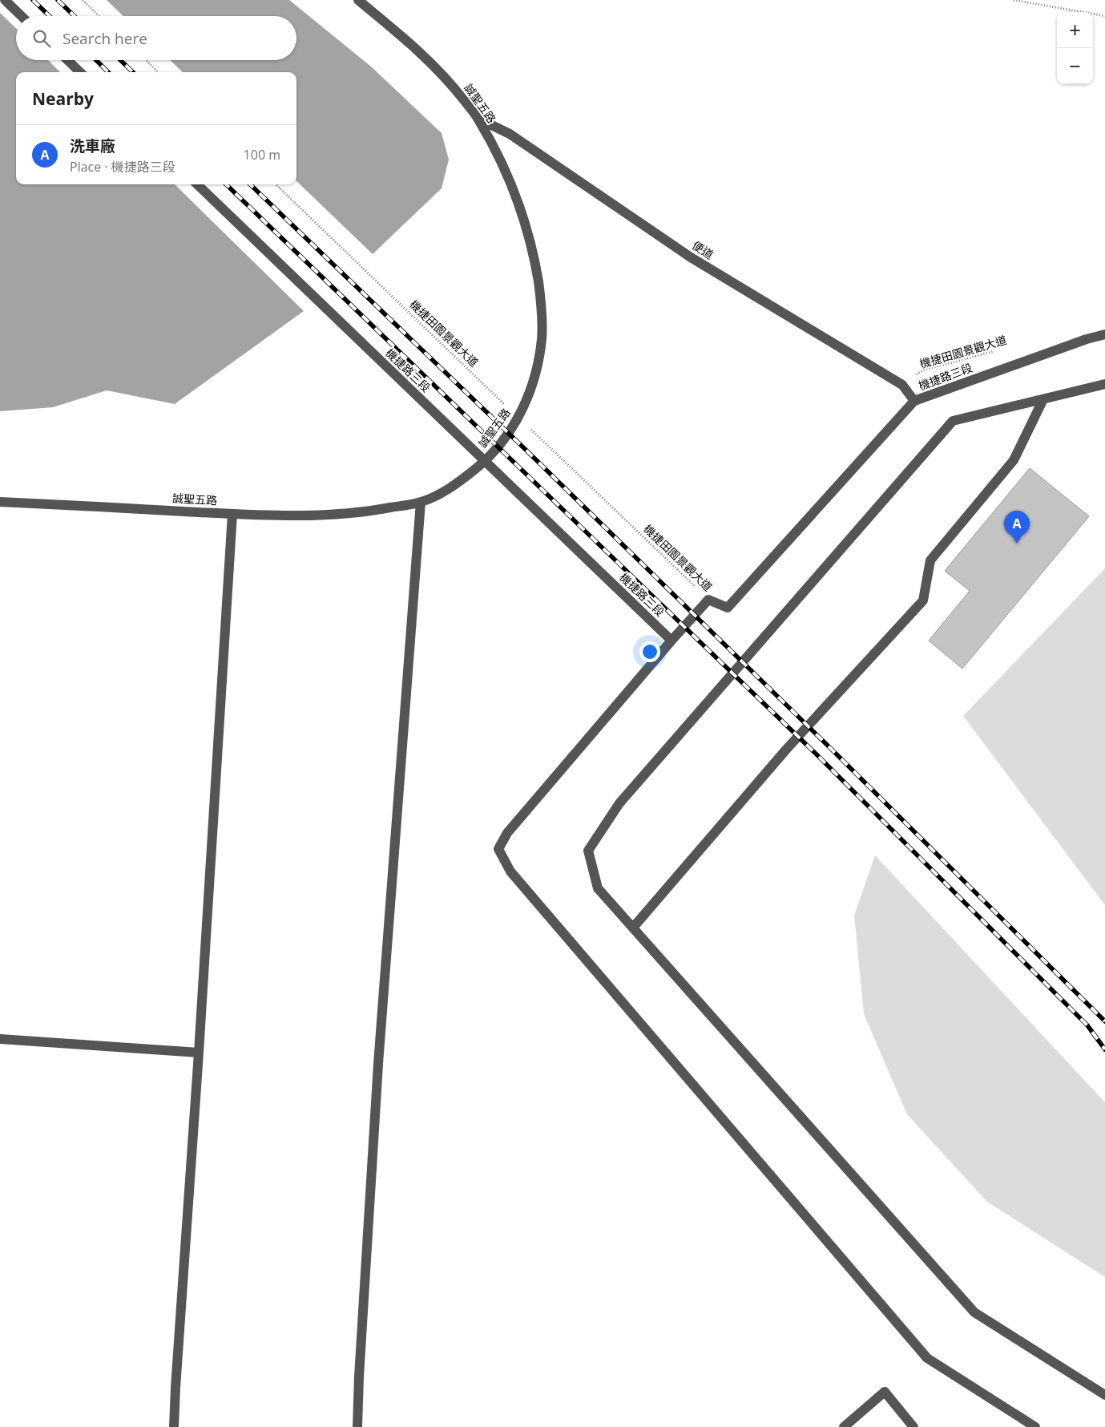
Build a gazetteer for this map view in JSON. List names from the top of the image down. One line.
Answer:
{"streets":{"street":["誠聖五路","便道","機捷路三段"],"path":["機捷田園景觀大道"]},"crossings":[["誠聖五路","便道"],["誠聖五路","機捷田園景觀大道"],["誠聖五路","機捷路三段"],["便道","機捷田園景觀大道"],["便道","機捷路三段"],["機捷田園景觀大道","機捷路三段"]],"page":{"map_buttons":["+","−"],"search":"Search here","heading":"Nearby","list":[{"mark":"A","name":"洗車廠","note":"Place · 機捷路三段","value":"100 m"}],"pins":"A"}}
